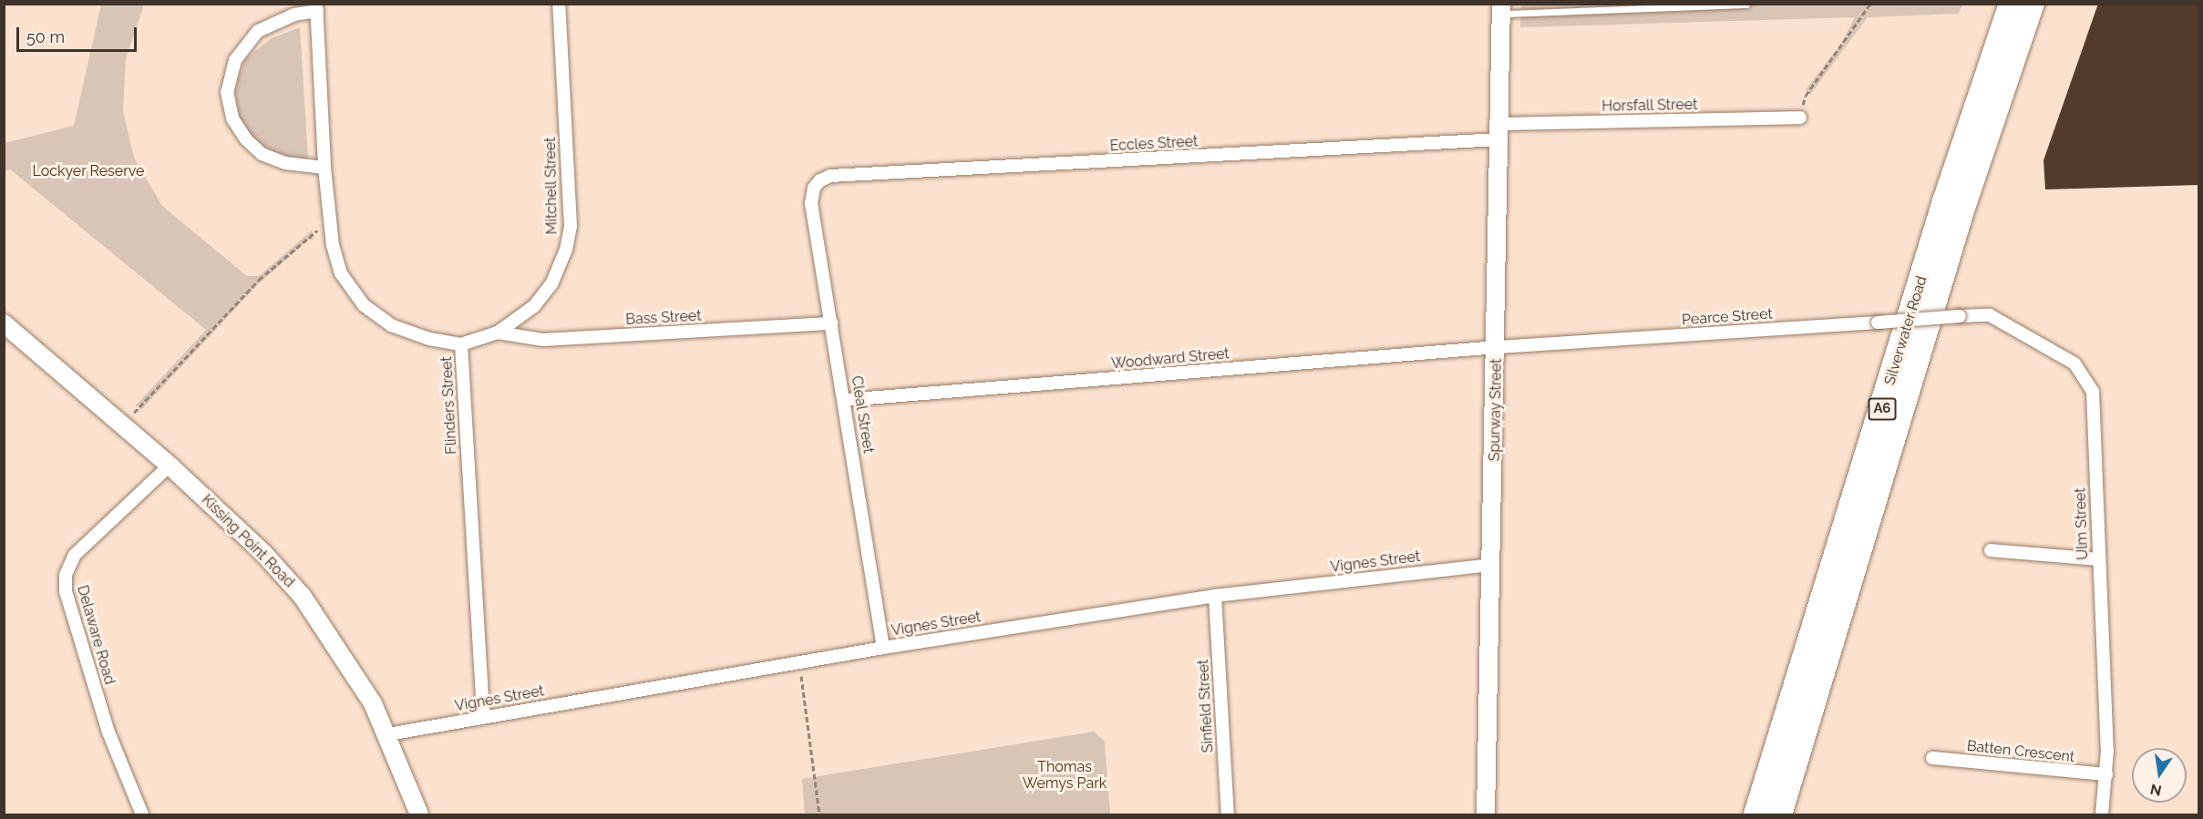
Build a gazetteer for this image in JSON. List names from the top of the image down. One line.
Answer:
{"streets":{"highway":["Silverwater Road","A6"],"street":["Horsfall Street","Eccles Street","Mitchell Street","Pearce Street","Bass Street","Woodward Street","Flinders Street","Spurway Street","Cleal Street","Ulm Street","Kissing Point Road","Vignes Street","Delaware Road","Sinfield Street","Batten Crescent"]},"crossings":[["Horsfall Street","Eccles Street"],["Horsfall Street","Spurway Street"],["Eccles Street","Spurway Street"],["Eccles Street","Cleal Street"],["Mitchell Street","Bass Street"],["Mitchell Street","Flinders Street"],["Pearce Street","Woodward Street"],["Pearce Street","Spurway Street"],["Pearce Street","Ulm Street"],["Bass Street","Cleal Street"],["Woodward Street","Spurway Street"],["Woodward Street","Cleal Street"],["Flinders Street","Vignes Street"],["Spurway Street","Vignes Street"],["Cleal Street","Vignes Street"],["Ulm Street","Batten Crescent"],["Kissing Point Road","Vignes Street"],["Kissing Point Road","Delaware Road"],["Vignes Street","Sinfield Street"]],"parks":["Lockyer Reserve","Thomas Wemys Park"],"scale_bar":"50 m","north":"bottom"}
